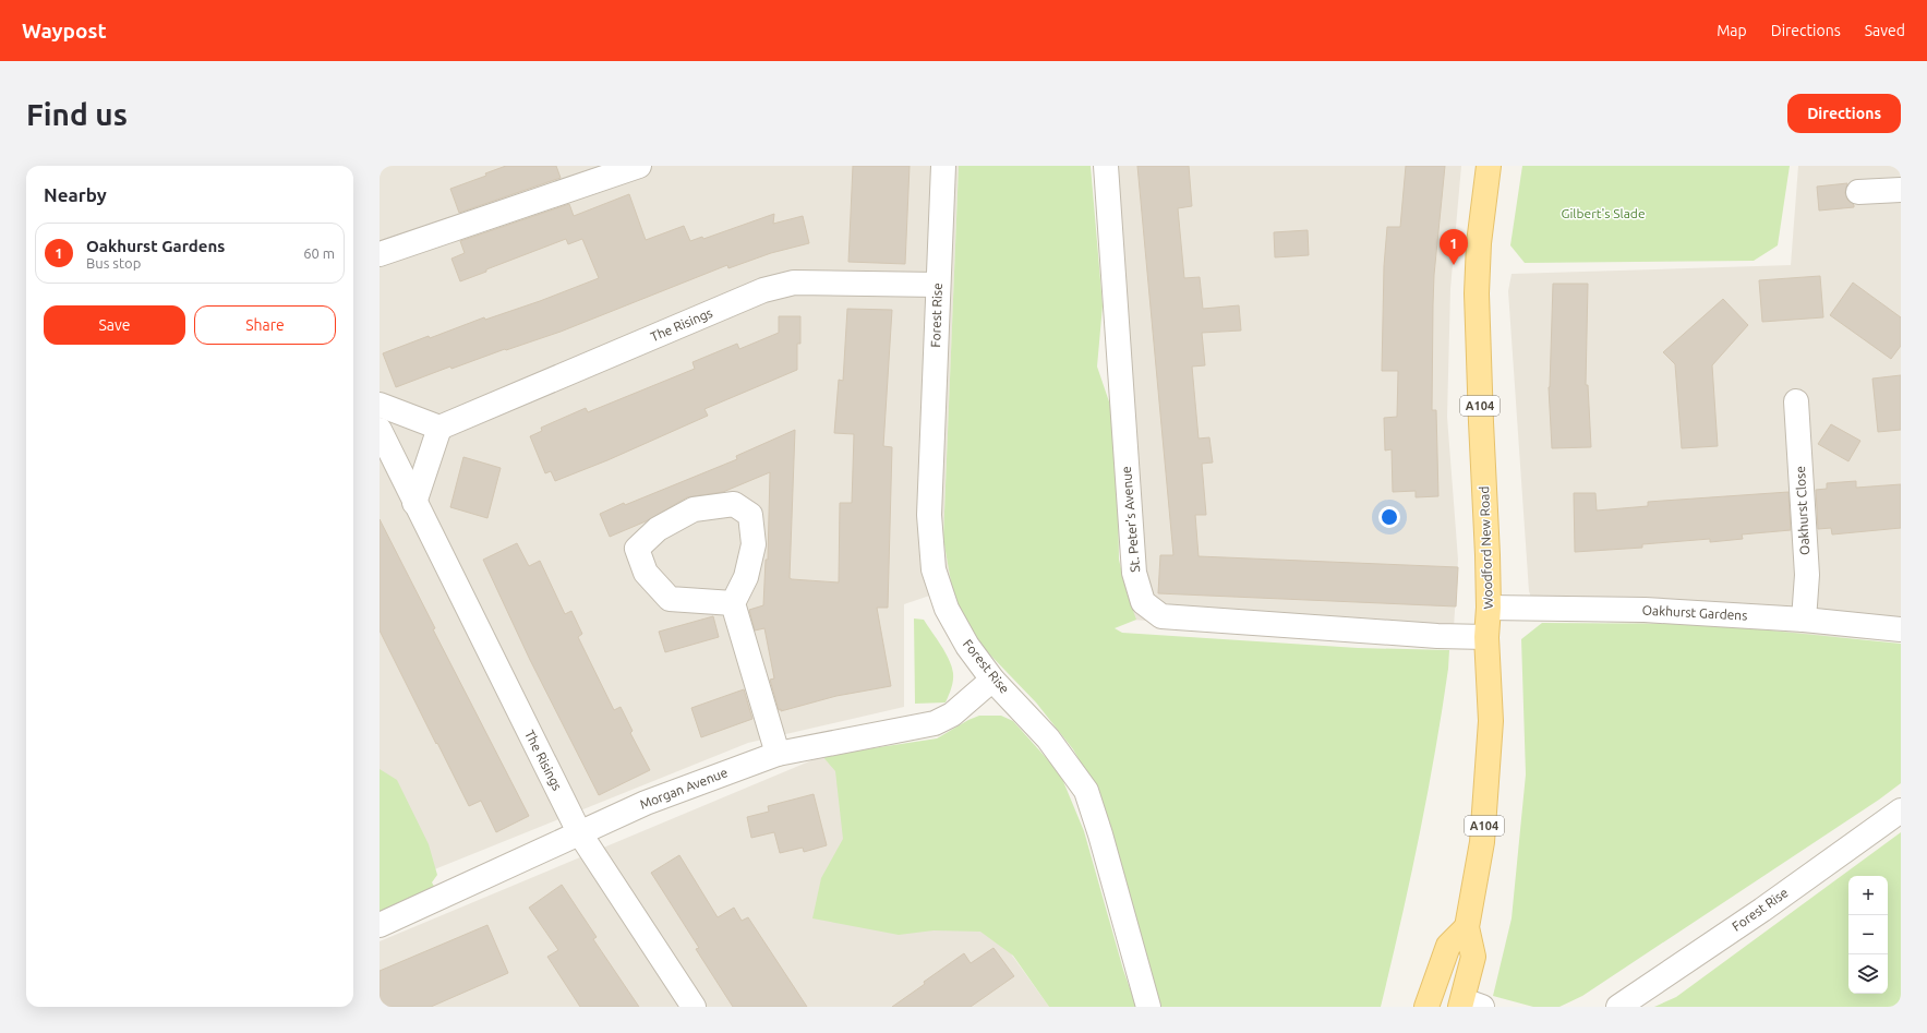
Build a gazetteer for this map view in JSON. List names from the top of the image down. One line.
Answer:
{"streets":{"main road":["A104","Woodford New Road"],"street":["Forest Rise","The Risings","Oakhurst Close","St. Peter's Avenue","Oakhurst Gardens","Morgan Avenue"]},"crossings":[["Forest Rise","The Risings"],["Forest Rise","Morgan Avenue"],["The Risings","Morgan Avenue"],["Oakhurst Close","Oakhurst Gardens"],["St. Peter's Avenue","Woodford New Road"],["Woodford New Road","Oakhurst Gardens"]],"parks":["Gilbert's Slade"],"page":{"header":"Waypost","nav":["Map","Directions","Saved"],"buttons":["Directions",["Save","Share"]],"title":"Find us","heading":"Nearby","list":[{"mark":"1","name":"Oakhurst Gardens","note":"Bus stop","value":"60 m"}],"pins":"1","map_buttons":["+","−"]}}
